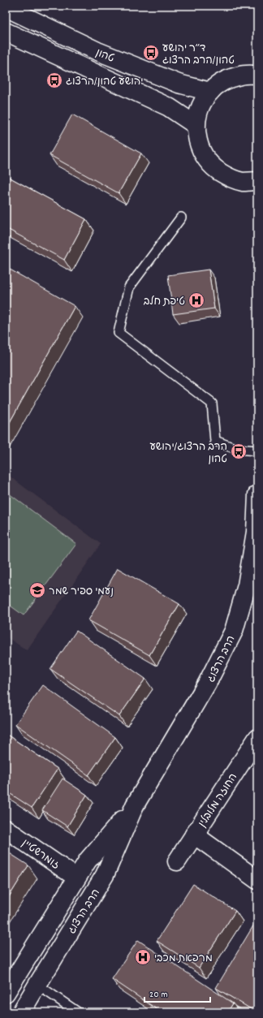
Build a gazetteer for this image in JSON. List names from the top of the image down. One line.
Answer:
{"streets":{"street":["טהון","הרב הרצוג","החוזה מלובלין","זומרשטיין"]},"crossings":[["הרב הרצוג","זומרשטיין"]],"places":{"bus stop":["ד״ר יהושע טהון/הרב הרצוג","יהושע טהון/הרצוג","הרב הרצוג/יהושע טהון"],"hospital":["טיפת חלב","מרפאת מכבי"],"school or university":["נעמי ספיר שמר"]},"scale_bar":"20 m"}
